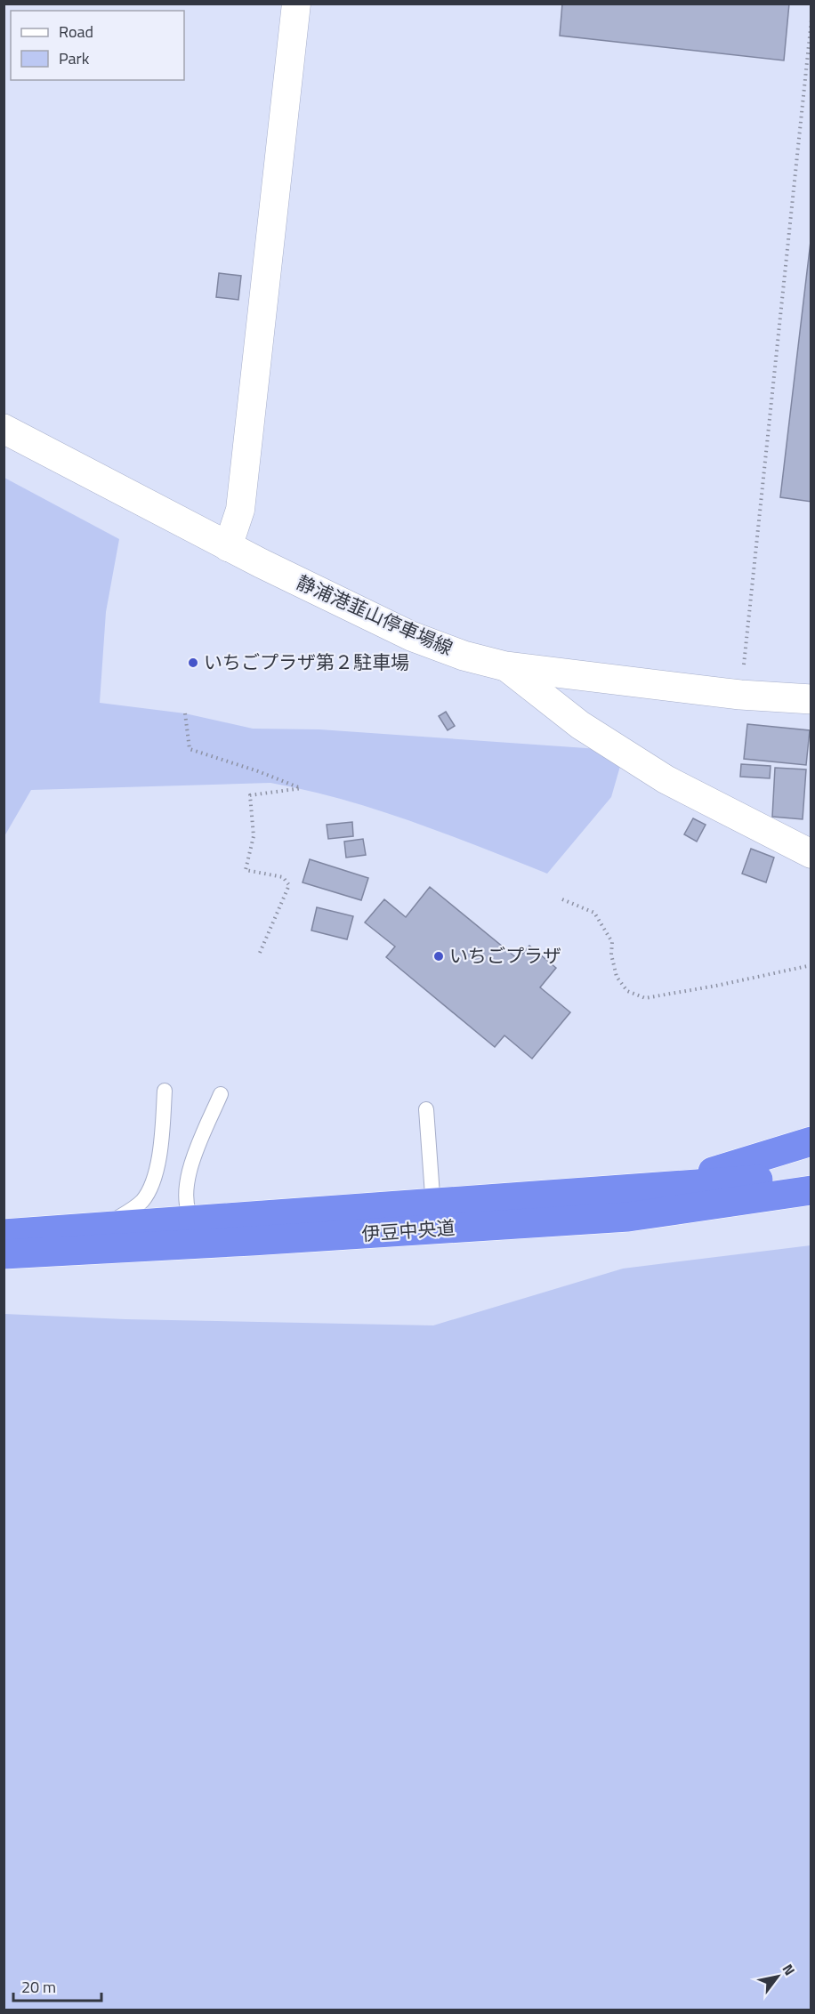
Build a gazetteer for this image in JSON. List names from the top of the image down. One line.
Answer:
{"streets":{"highway":["伊豆中央道"],"main road":["静浦港韮山停車場線"]},"places":["いちごプラザ第２駐車場","いちごプラザ"],"legend":["Road","Park"],"scale_bar":"20 m","north":"top right"}
